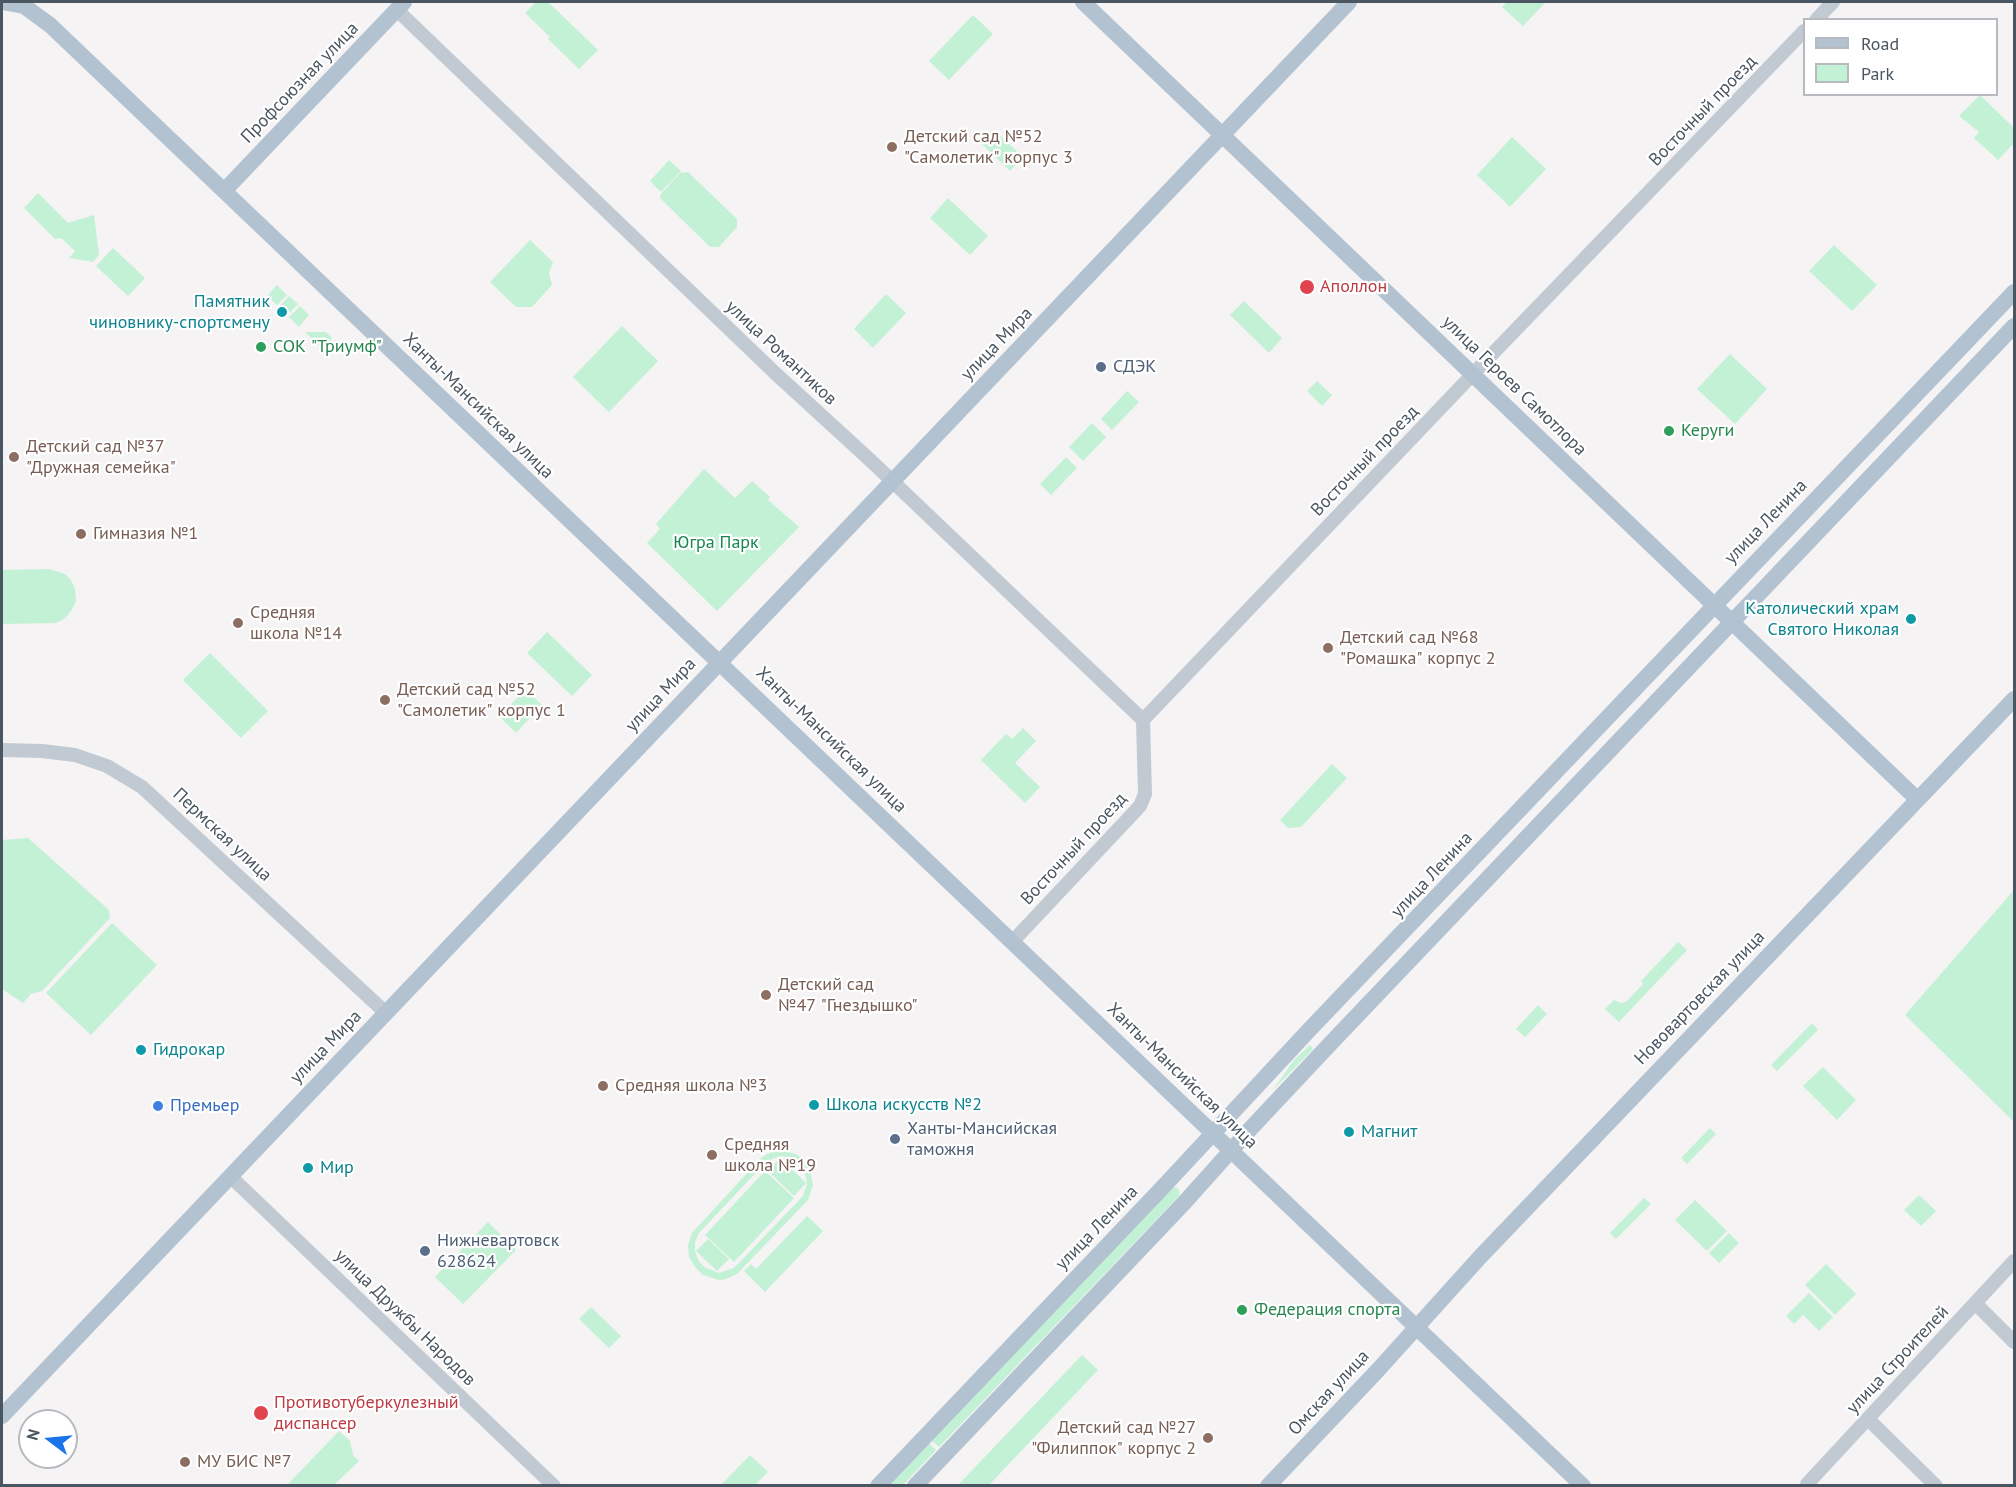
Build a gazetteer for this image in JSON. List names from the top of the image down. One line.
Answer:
{"streets":{"main road":["Профсоюзная улица","улица Мира","улица Героев Самотлора","Ханты-Мансийская улица","улица Ленина","Нововартовская улица","Омская улица"],"street":["Восточный проезд","улица Романтиков","Пермская улица","улица Дружбы Народов","улица Строителей"]},"crossings":[["Профсоюзная улица","улица Романтиков"],["Профсоюзная улица","Ханты-Мансийская улица"],["Восточный проезд","улица Романтиков"],["Восточный проезд","улица Героев Самотлора"],["Восточный проезд","Ханты-Мансийская улица"],["улица Мира","улица Романтиков"],["улица Мира","улица Героев Самотлора"],["улица Мира","Ханты-Мансийская улица"],["улица Мира","Пермская улица"],["улица Мира","улица Дружбы Народов"],["улица Героев Самотлора","улица Ленина"],["улица Героев Самотлора","Нововартовская улица"],["Ханты-Мансийская улица","улица Ленина"],["Ханты-Мансийская улица","Нововартовская улица"],["Ханты-Мансийская улица","Омская улица"],["Нововартовская улица","Омская улица"]],"parks":["Югра Парк"],"places":["Детский сад №52 \"Самолетик\" корпус 3","Аполлон","Памятник чиновнику-спортсмену","СОК \"Триумф\"","СДЭК","Керуги","Детский сад №37 \"Дружная семейка\"","Гимназия №1","Католический храм Святого Николая","Средняя школа №14","Детский сад №68 \"Ромашка\" корпус 2","Детский сад №52 \"Самолетик\" корпус 1","Детский сад №47 \"Гнездышко\"","Гидрокар","Средняя школа №3","Школа искусств №2","Премьер","Магнит","Ханты-Мансийская таможня","Средняя школа №19","Мир","Нижневартовск 628624","Федерация спорта","Противотуберкулезный диспансер","Детский сад №27 \"Филиппок\" корпус 2","МУ БИС №7"],"legend":["Road","Park"],"north":"left"}
